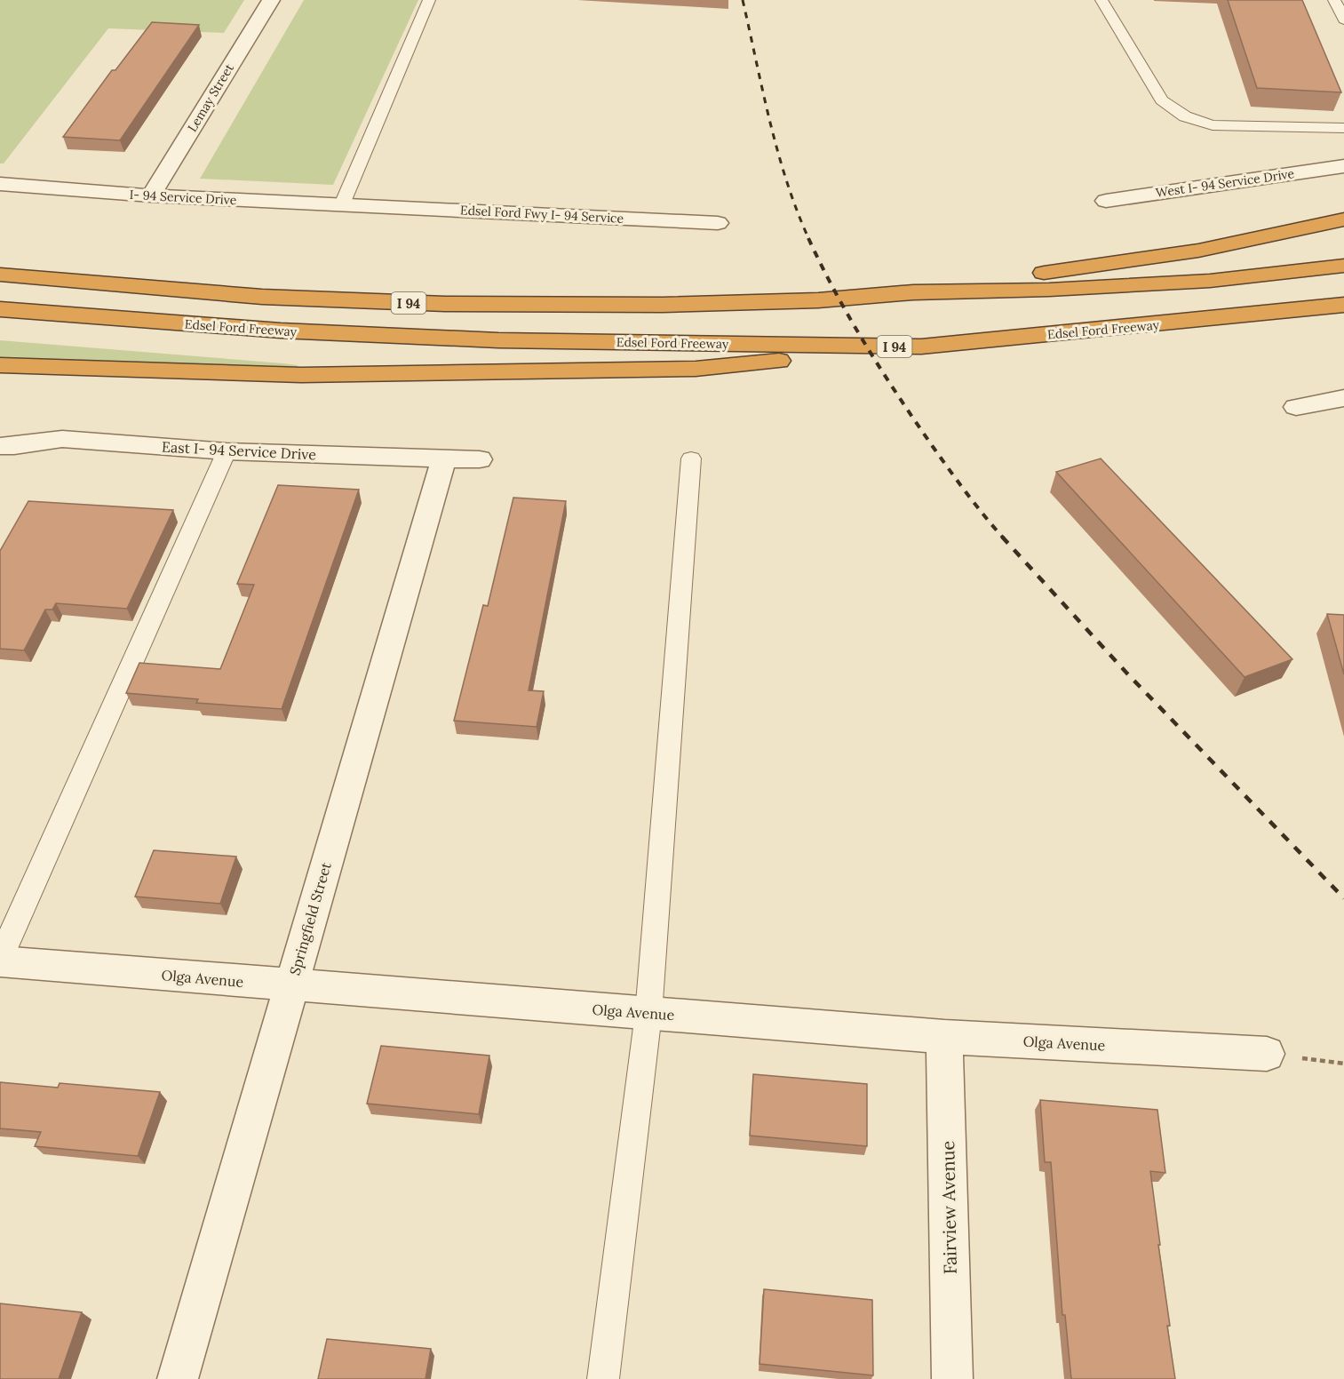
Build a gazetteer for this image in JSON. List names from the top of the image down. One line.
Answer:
{"streets":{"highway":["I 94","Edsel Ford Freeway"],"street":["Lemay Street","West I- 94 Service Drive","I- 94 Service Drive","Edsel Ford Fwy I- 94 Service","East I- 94 Service Drive","Springfield Street","Olga Avenue","Fairview Avenue"]},"crossings":[["Lemay Street","I- 94 Service Drive"],["I- 94 Service Drive","Edsel Ford Fwy I- 94 Service"],["East I- 94 Service Drive","Springfield Street"],["Springfield Street","Olga Avenue"],["Olga Avenue","Fairview Avenue"]]}
